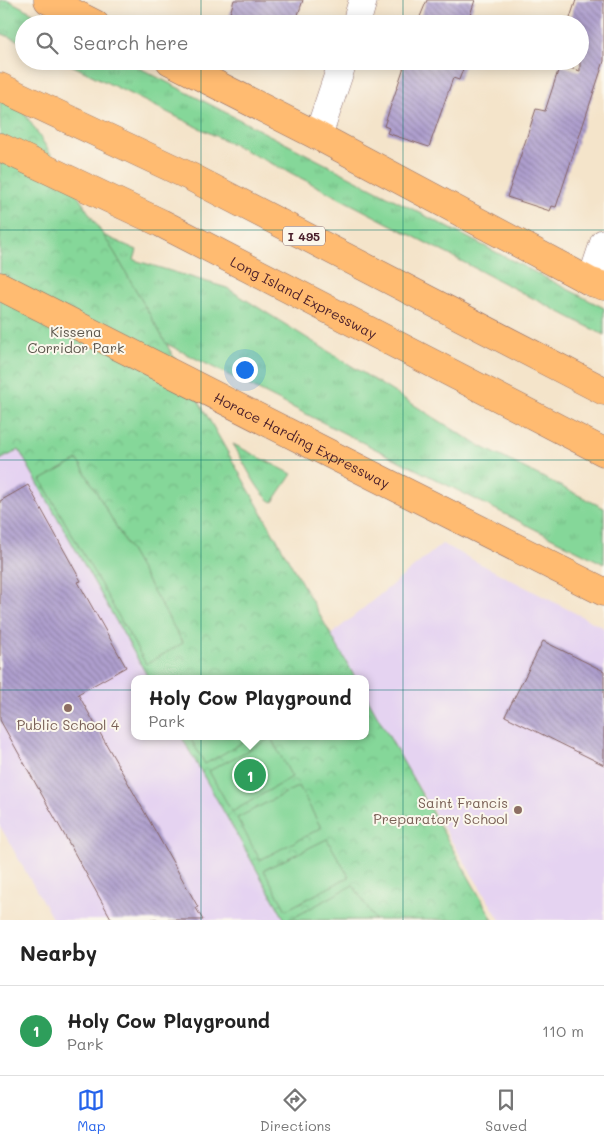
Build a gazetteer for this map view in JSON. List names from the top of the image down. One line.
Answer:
{"streets":{"main road":["I 495","Long Island Expressway","Horace Harding Expressway"]},"parks":["Kissena Corridor Park"],"places":["Public School 4","Saint Francis Preparatory School"],"page":{"search":"Search here","popup":["Holy Cow Playground","Park"],"pins":"1","heading":"Nearby","list":[{"mark":"1","name":"Holy Cow Playground","note":"Park","value":"110 m"}],"nav":["Map","Directions","Saved"]}}
